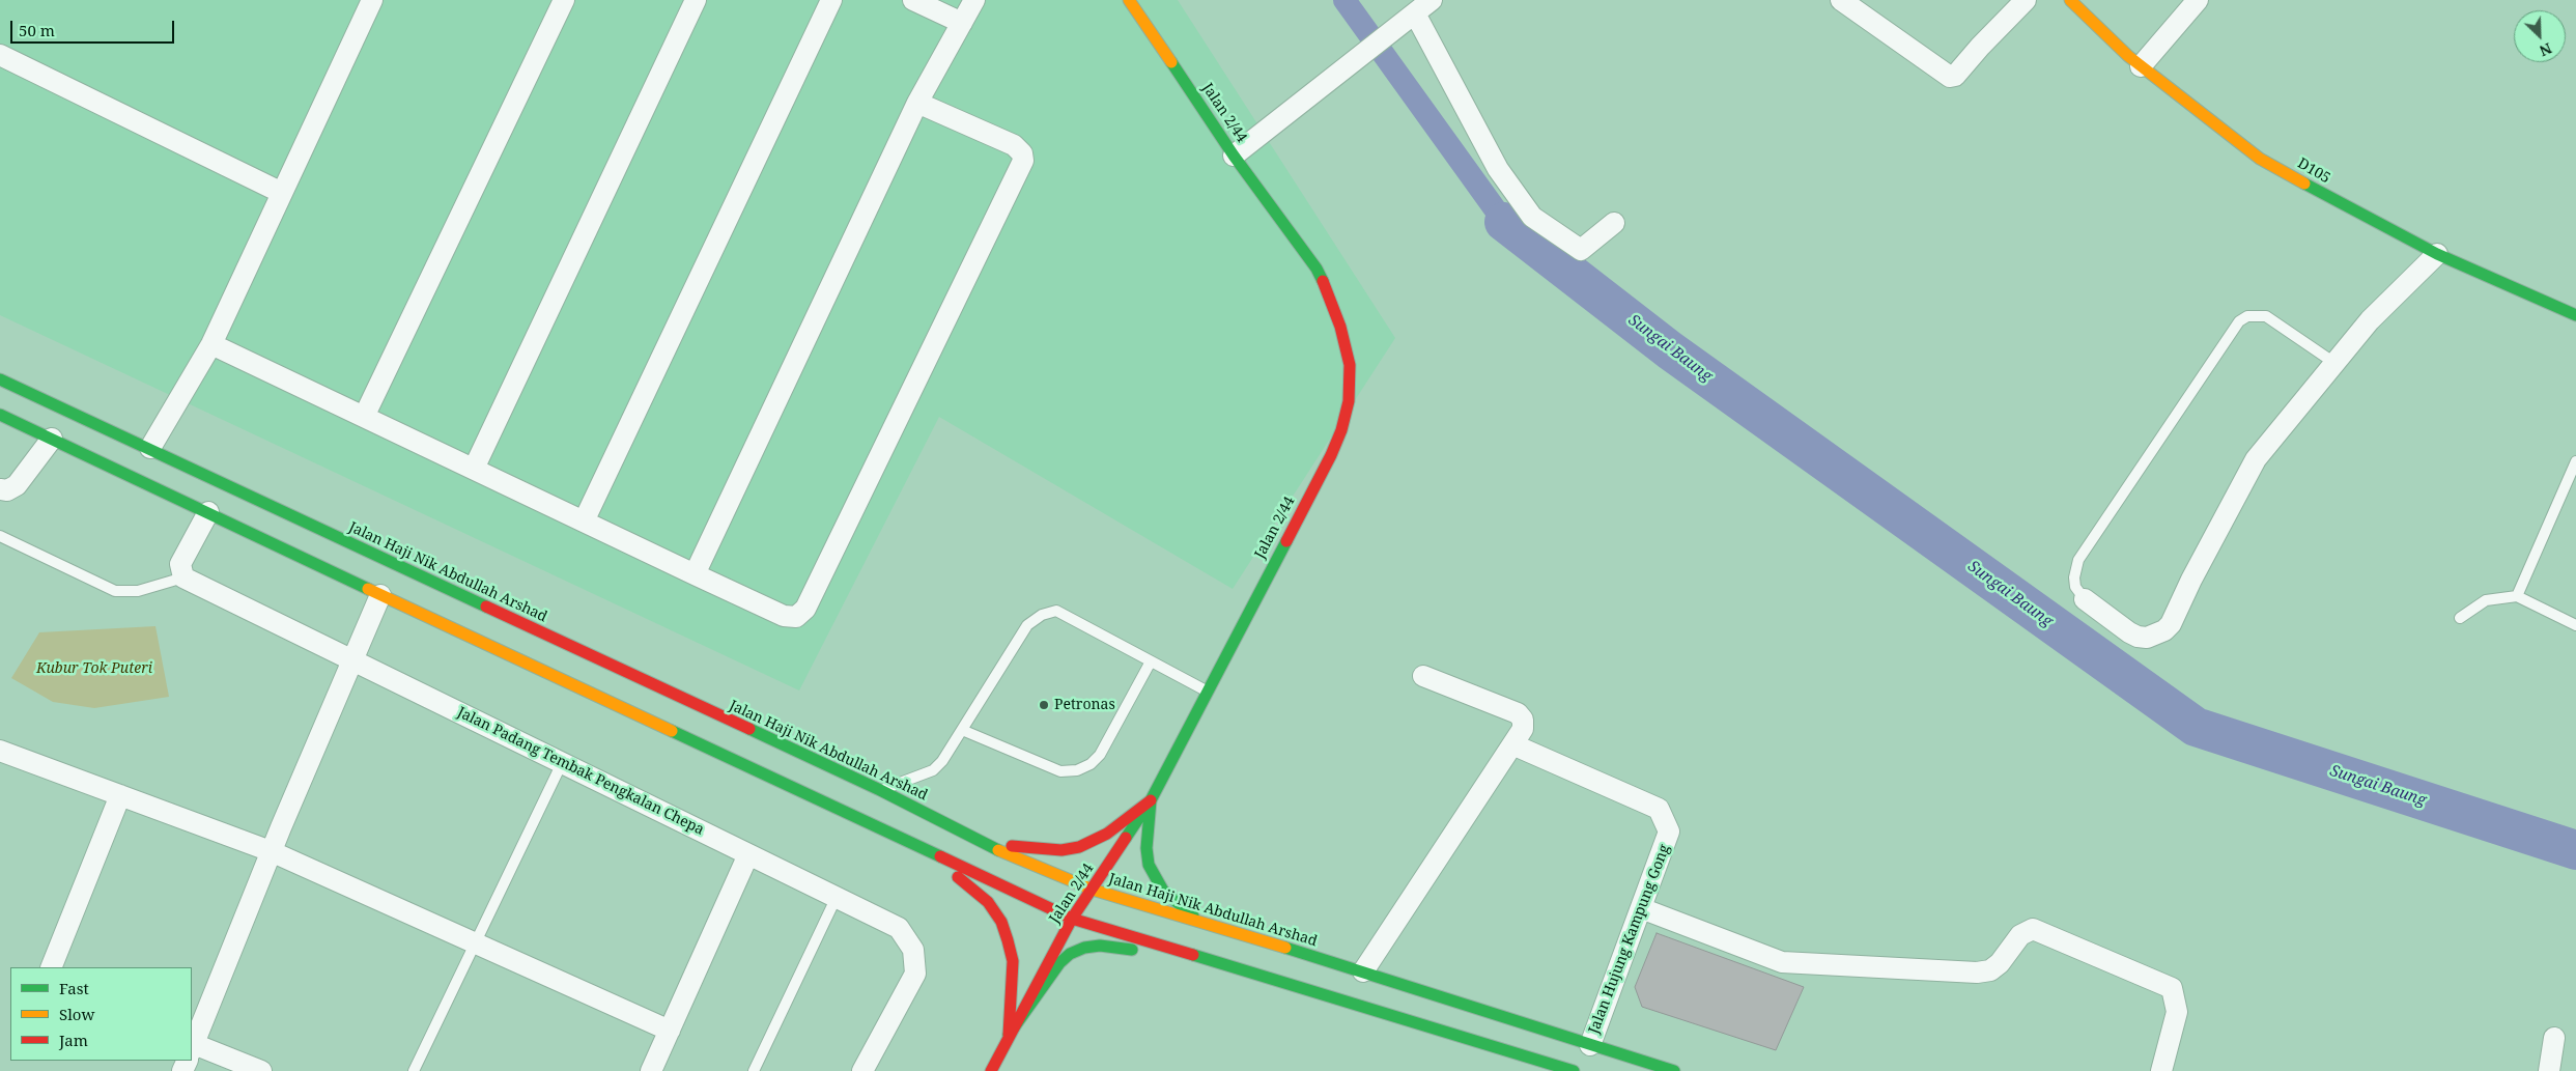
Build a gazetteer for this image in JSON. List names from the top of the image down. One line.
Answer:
{"streets":{"main road":["Jalan 2/44","D105","Jalan Haji Nik Abdullah Arshad"],"street":["Jalan Padang Tembak Pengkalan Chepa","Jalan Hujung Kampung Gong"]},"crossings":[["Jalan 2/44","Jalan Haji Nik Abdullah Arshad"],["Jalan Haji Nik Abdullah Arshad","Jalan Hujung Kampung Gong"]],"water":["Sungai Baung"],"parks":["Kubur Tok Puteri"],"places":["Petronas"],"legend":["Fast","Slow","Jam"],"scale_bar":"50 m","north":"bottom right"}
